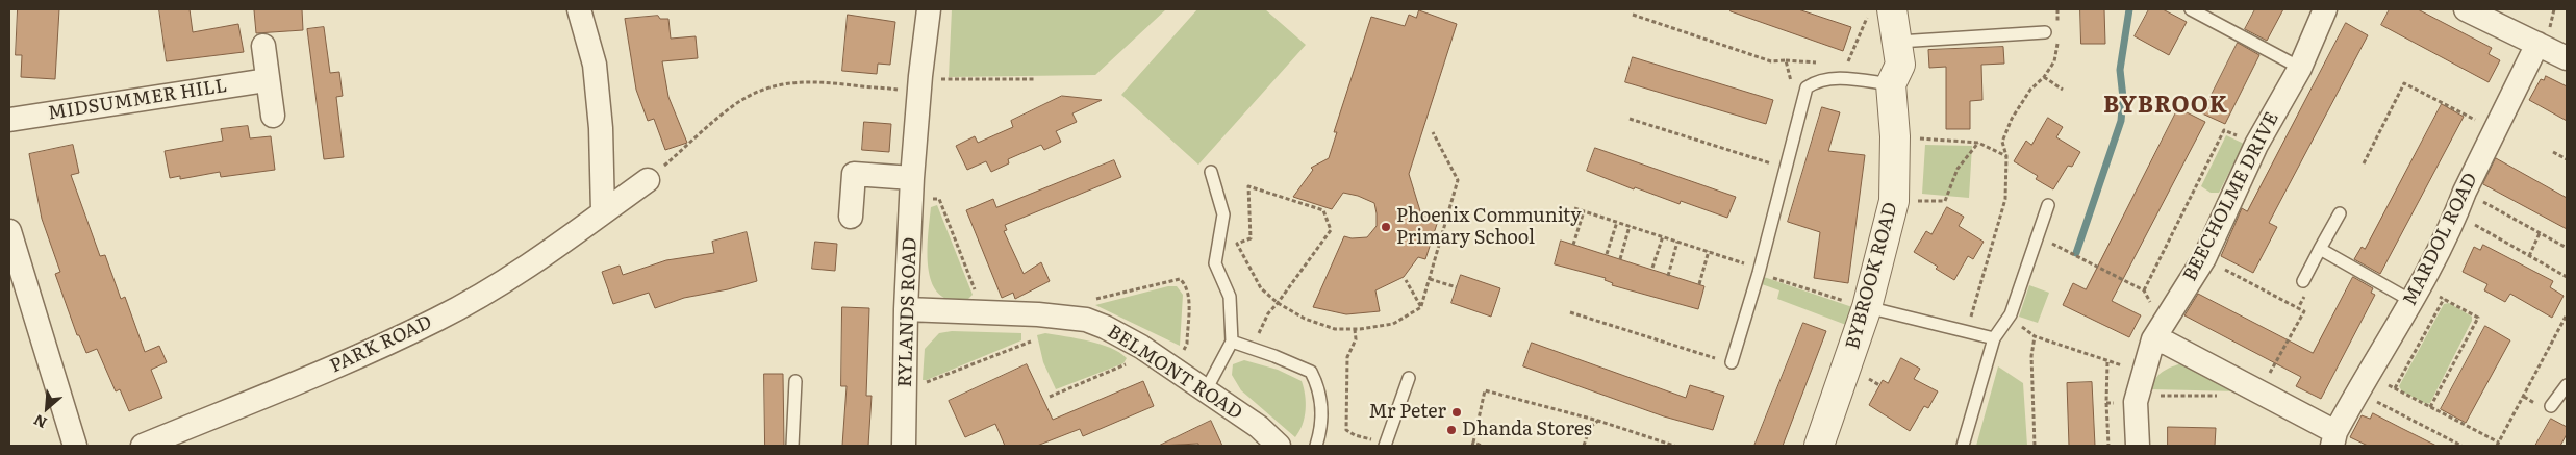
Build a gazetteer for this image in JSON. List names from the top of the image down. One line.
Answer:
{"streets":{"street":["MIDSUMMER HILL","BEECHOLME DRIVE","MARDOL ROAD","BYBROOK ROAD","RYLANDS ROAD","PARK ROAD","BELMONT ROAD"]},"crossings":[["BEECHOLME DRIVE","MARDOL ROAD"],["RYLANDS ROAD","BELMONT ROAD"]],"districts":["BYBROOK"],"places":["Phoenix Community Primary School","Mr Peter","Dhanda Stores"],"north":"bottom left"}
